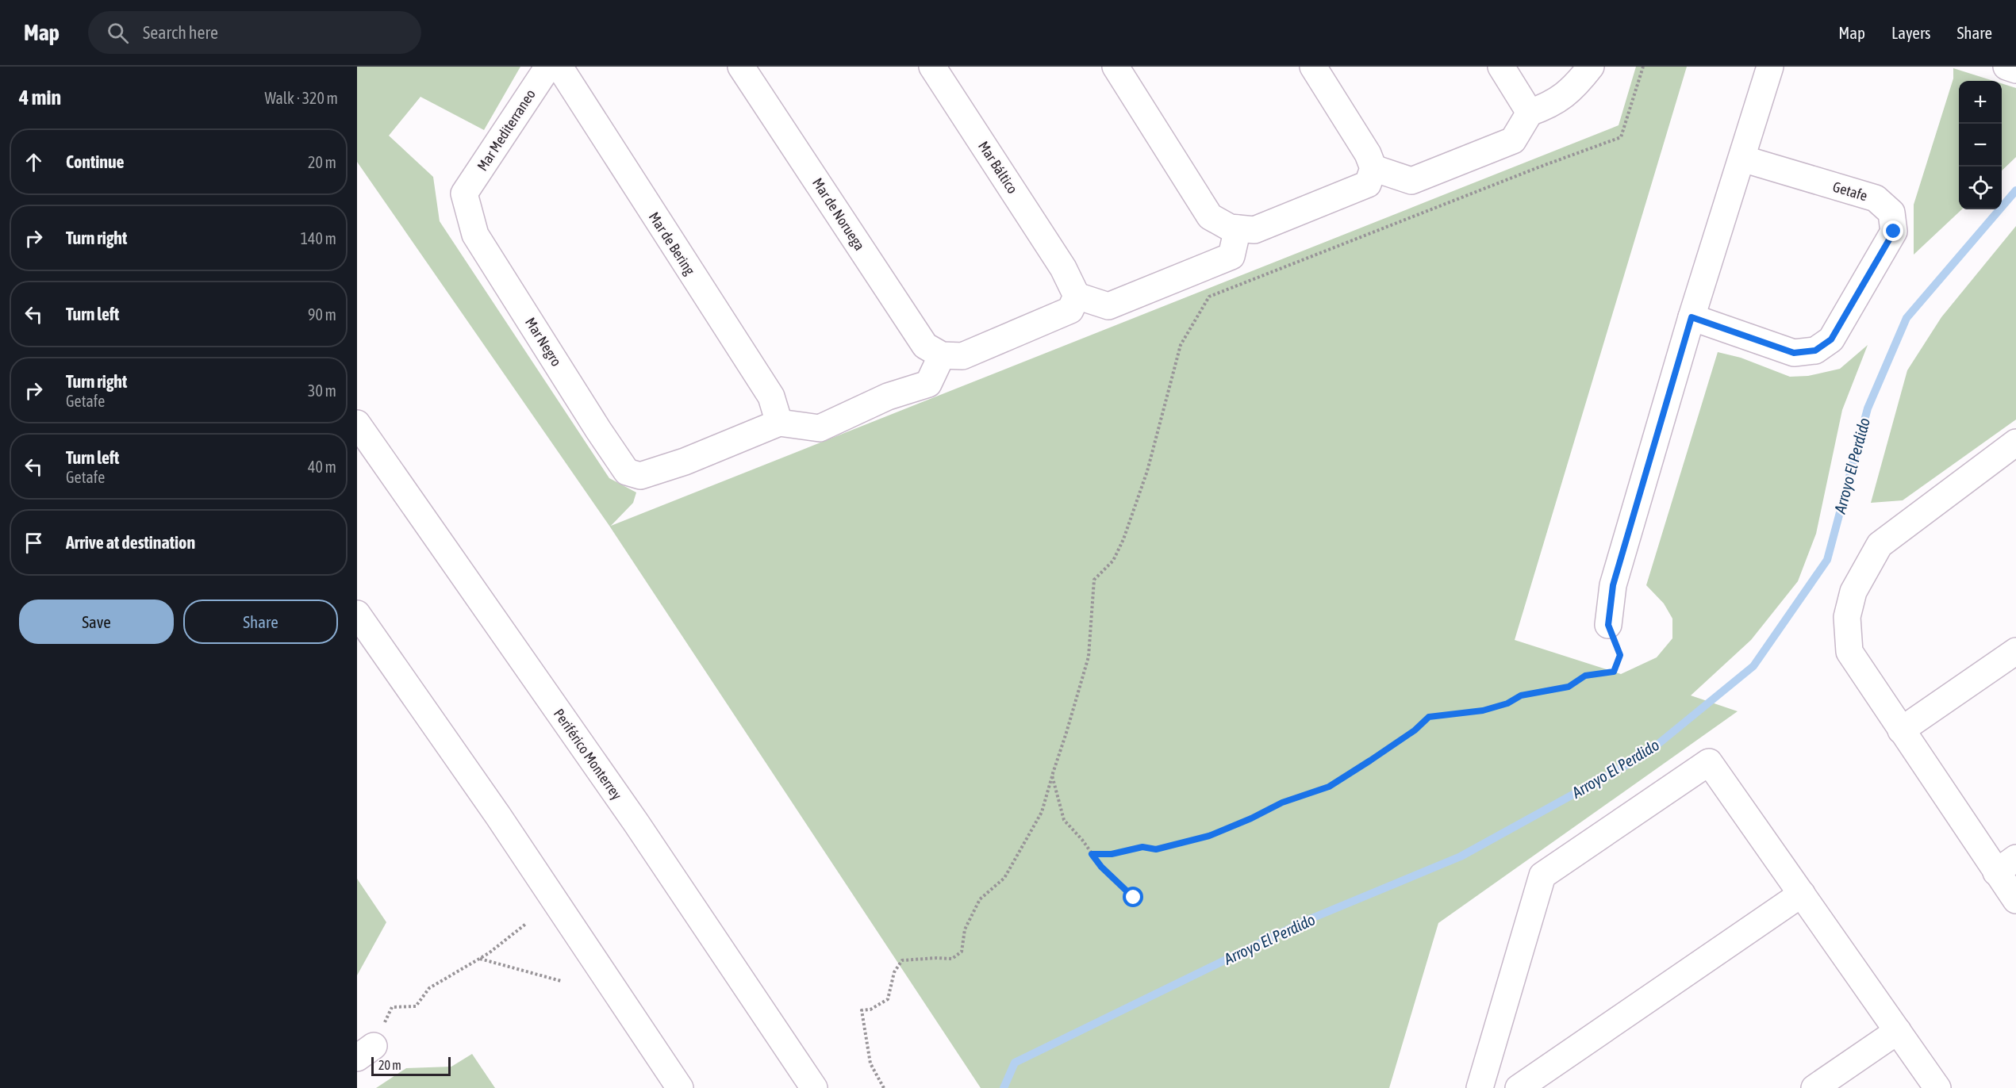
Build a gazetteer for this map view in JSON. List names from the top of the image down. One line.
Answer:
{"streets":{"main road":["Mar Mediterraneo","Mar Báltico","Getafe","Mar de Noruega","Mar de Bering","Mar Negro","Periférico Monterrey"]},"crossings":[["Mar Mediterraneo","Mar Negro"],["Mar de Bering","Mar Negro"]],"water":["Arroyo El Perdido"],"scale_bar":"20 m","page":{"header":"Map","search":"Search here","nav":["Map","Layers","Share"],"heading":["4 min","Walk · 320 m"],"map_buttons":["+","−"],"list":[["Continue","20 m"],["Turn right","140 m"],["Turn left","90 m"],["Turn right","Getafe","30 m"],["Turn left","Getafe","40 m"],"Arrive at destination"],"buttons":["Save","Share"],"scale":"20 m"}}
